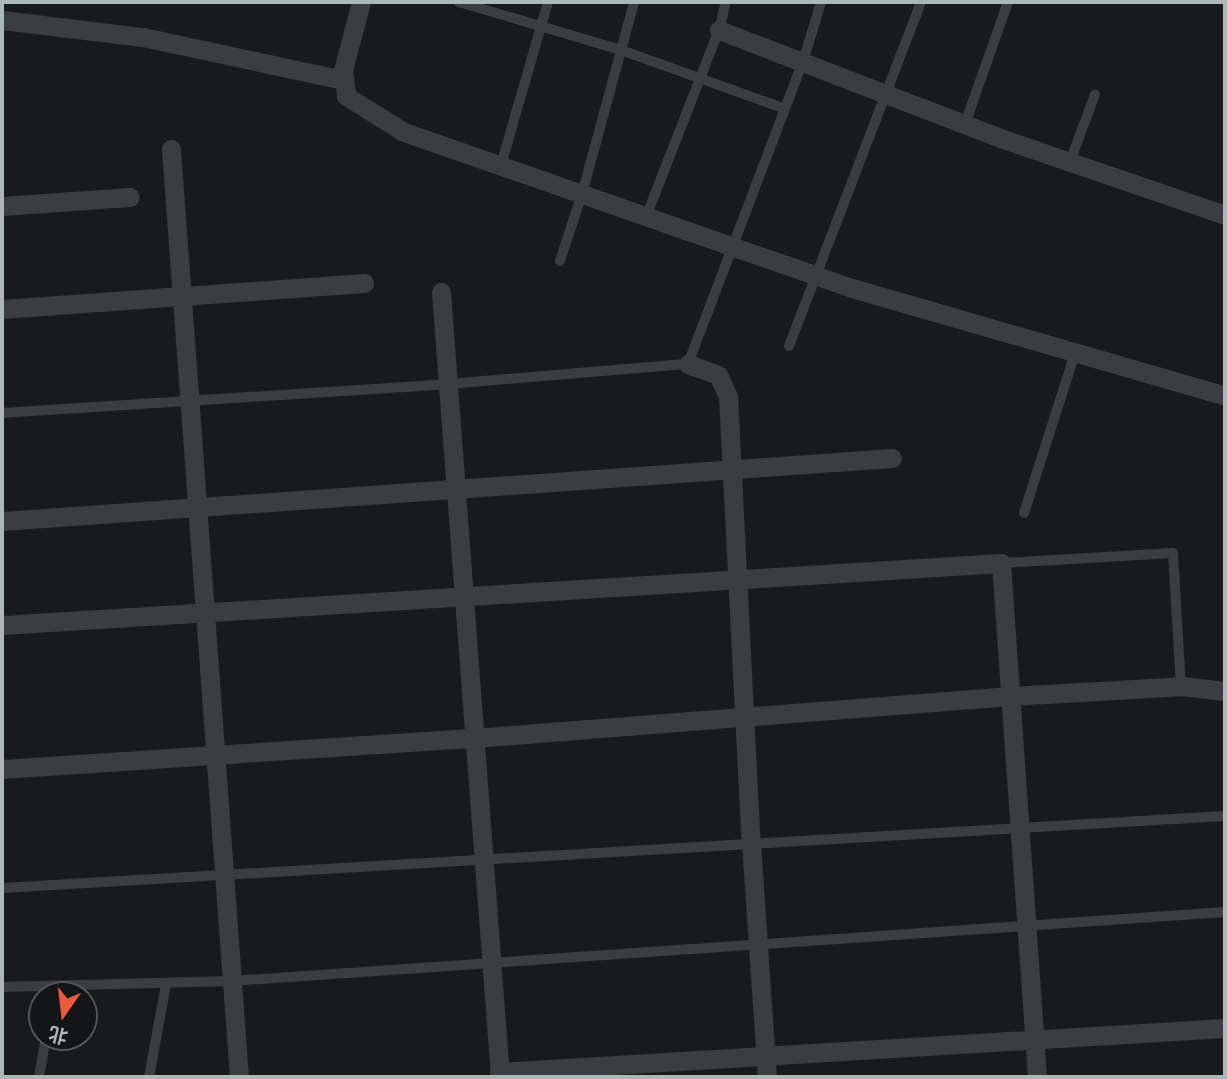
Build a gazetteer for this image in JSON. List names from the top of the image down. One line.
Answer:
{"north":"bottom"}
